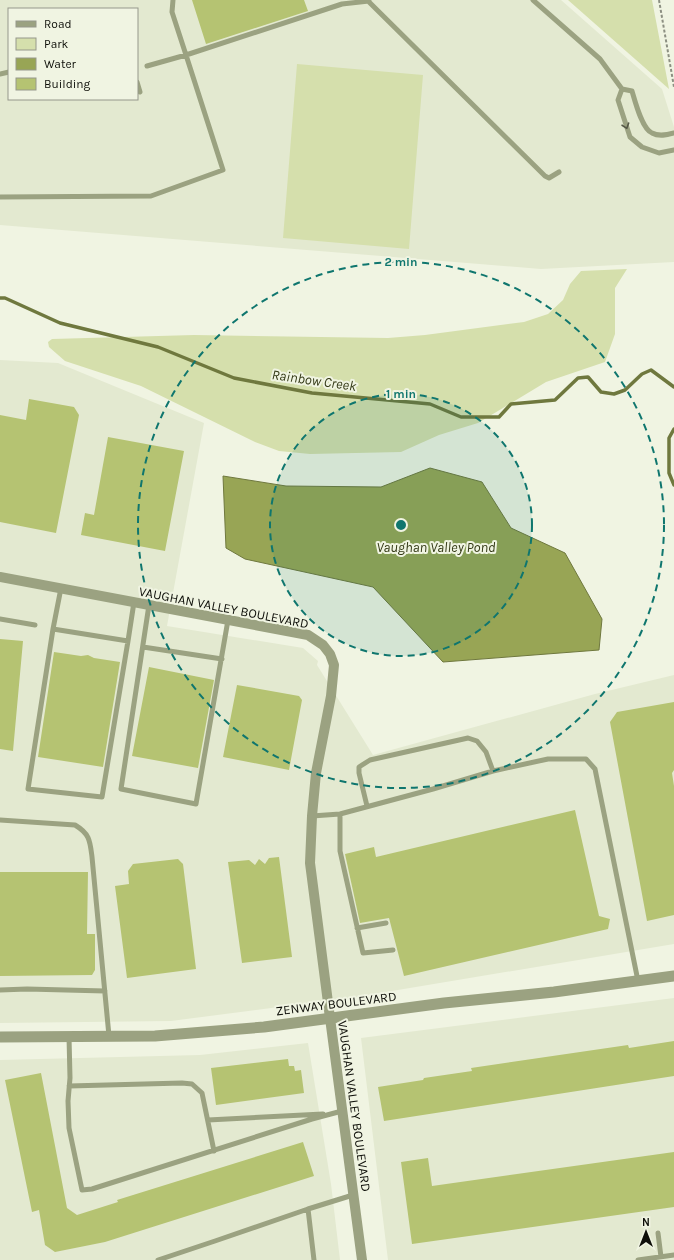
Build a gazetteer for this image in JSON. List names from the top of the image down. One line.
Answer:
{"streets":{"street":["VAUGHAN VALLEY BOULEVARD","ZENWAY BOULEVARD"]},"crossings":[["VAUGHAN VALLEY BOULEVARD","ZENWAY BOULEVARD"]],"water":["Rainbow Creek","Vaughan Valley Pond"],"legend":["Road","Park","Water","Building"],"north":"top","rings":["2 min","1 min"]}
